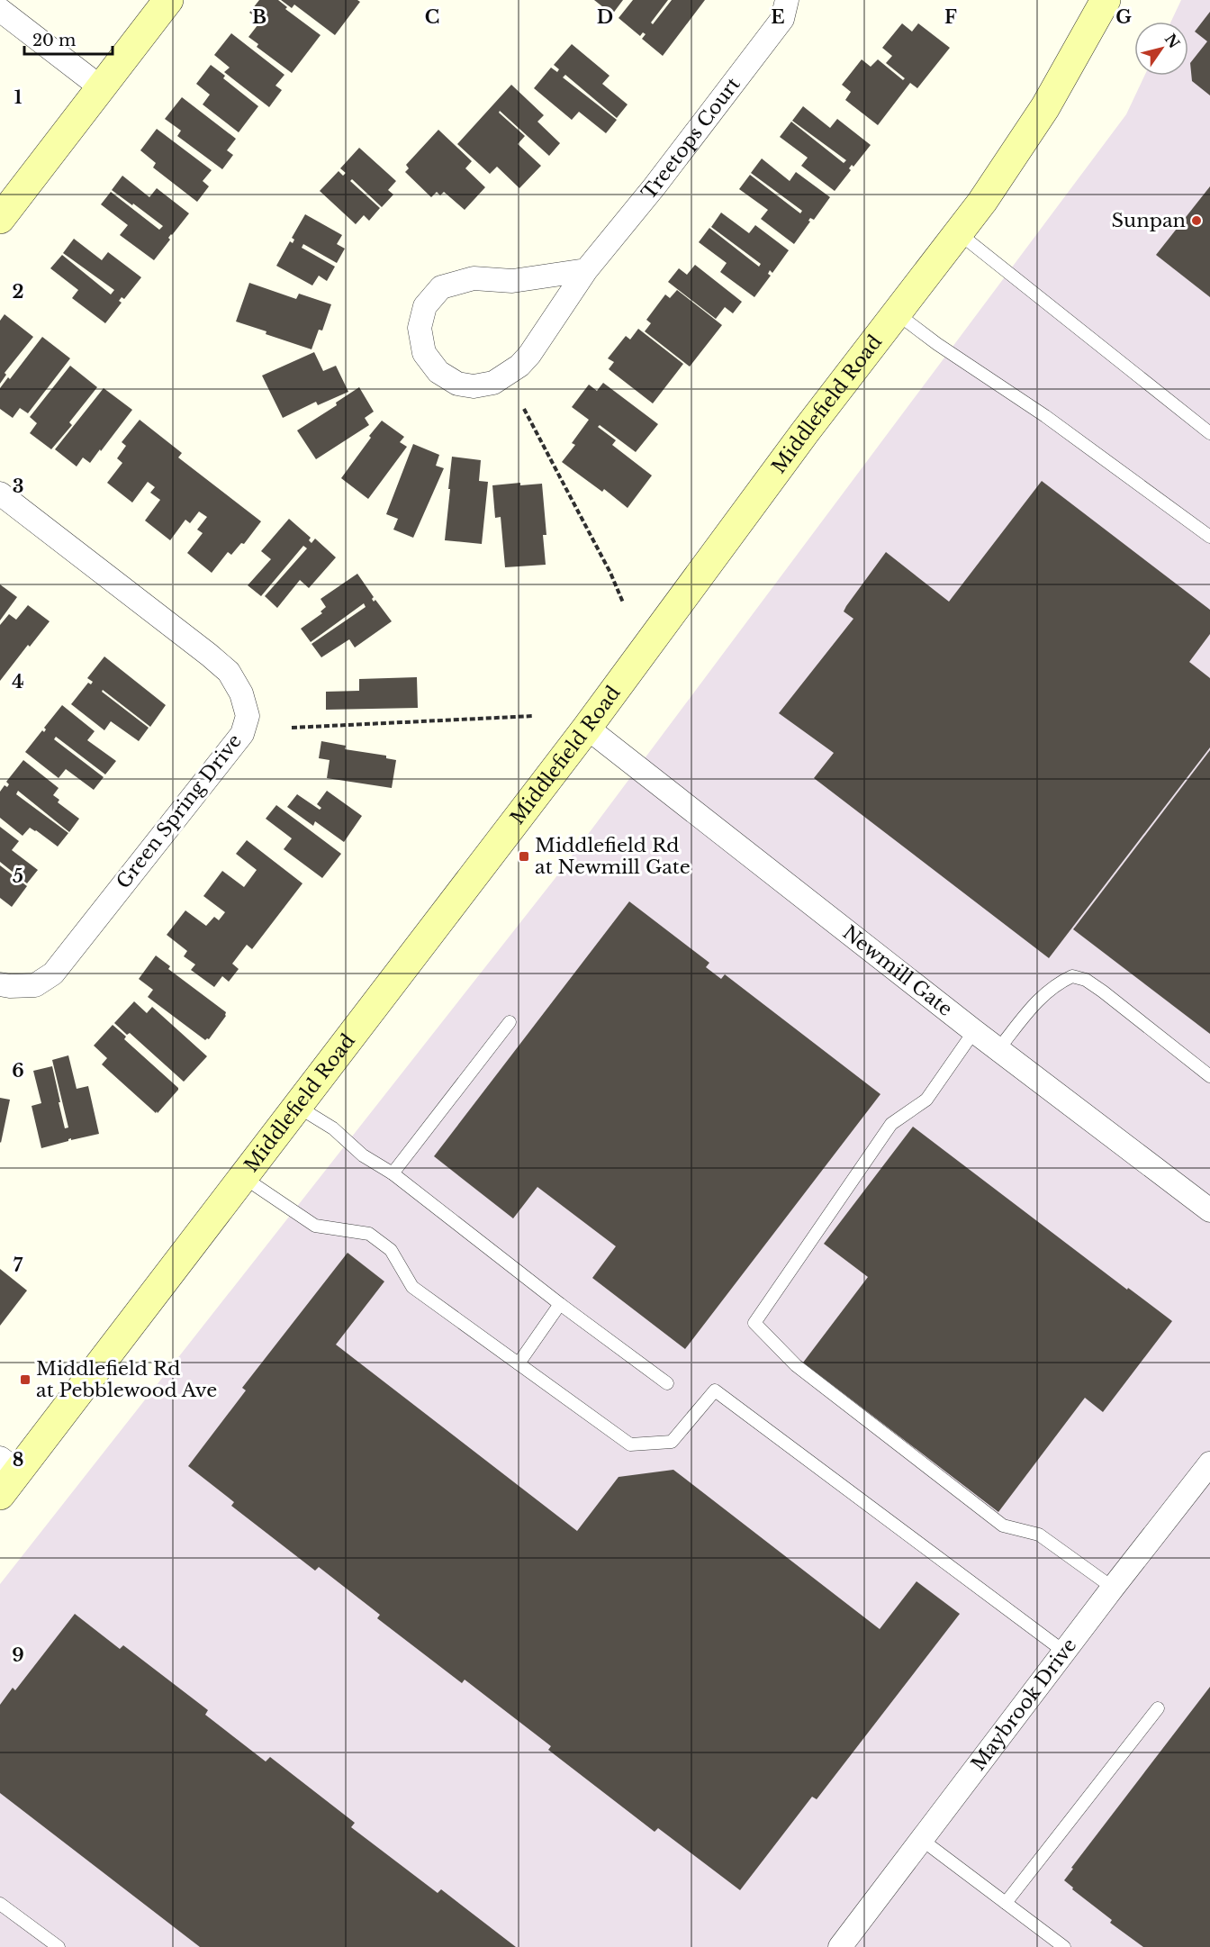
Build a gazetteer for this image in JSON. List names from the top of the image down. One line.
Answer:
{"streets":{"main road":["Middlefield Road"],"street":["Treetops Court","Green Spring Drive","Newmill Gate","Maybrook Drive"]},"crossings":[["Middlefield Road","Newmill Gate"]],"places":{"other":["Sunpan"],"transit":["Middlefield Rd at Newmill Gate","Middlefield Rd at Pebblewood Ave"]},"scale_bar":"20 m","north":"top right","grid":{"columns":["B","C","D","E","F","G"],"rows":["1","2","3","4","5","6","7","8","9"]}}
